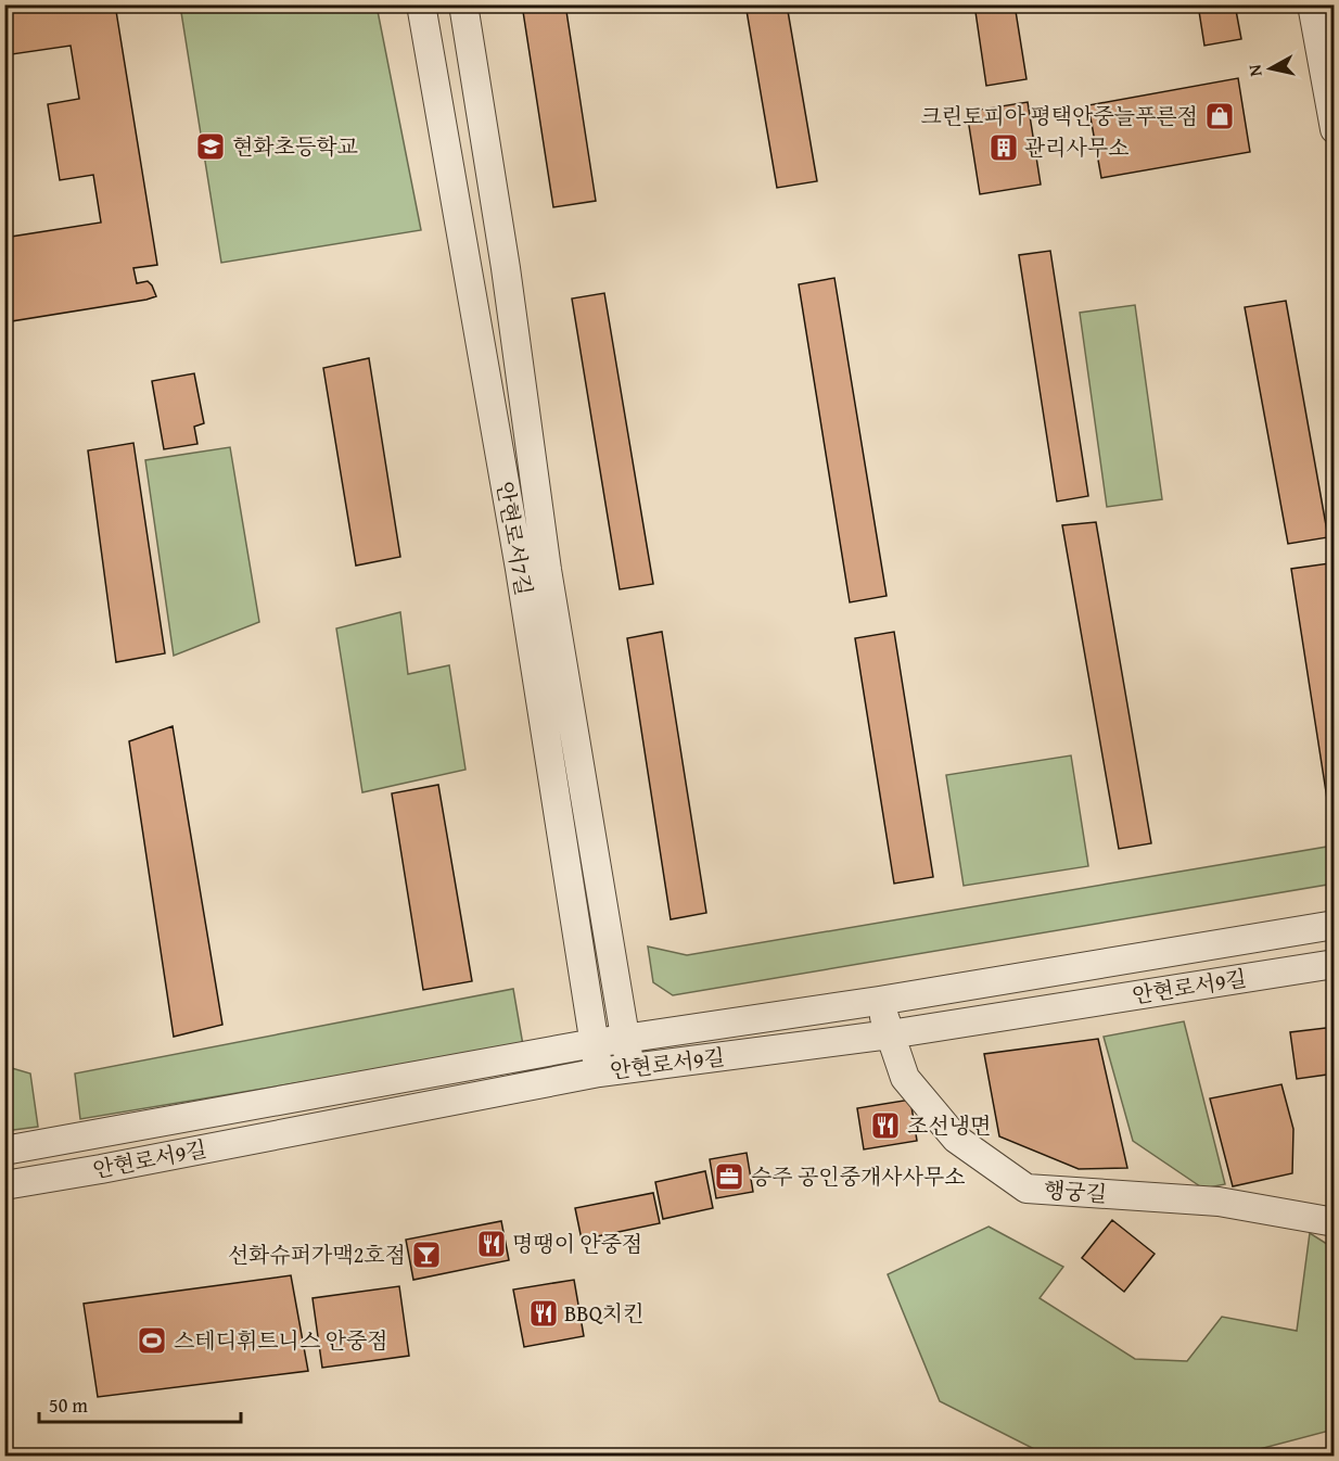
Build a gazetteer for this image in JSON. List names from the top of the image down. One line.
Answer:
{"streets":{"street":["안현로서7길","안현로서9길","행궁길"]},"crossings":[["안현로서7길","안현로서9길"],["안현로서9길","행궁길"]],"places":{"shop":["크린토피아 평택안중늘푸른점"],"school or university":["현화초등학교"],"building":["관리사무소"],"restaurant":["조선냉면","명땡이 안중점","BBQ치킨"],"office":["승주 공인중개사사무소"],"bar":["선화슈퍼가맥2호점"],"sports":["스테디휘트니스 안중점"]},"scale_bar":"50 m","north":"left"}
